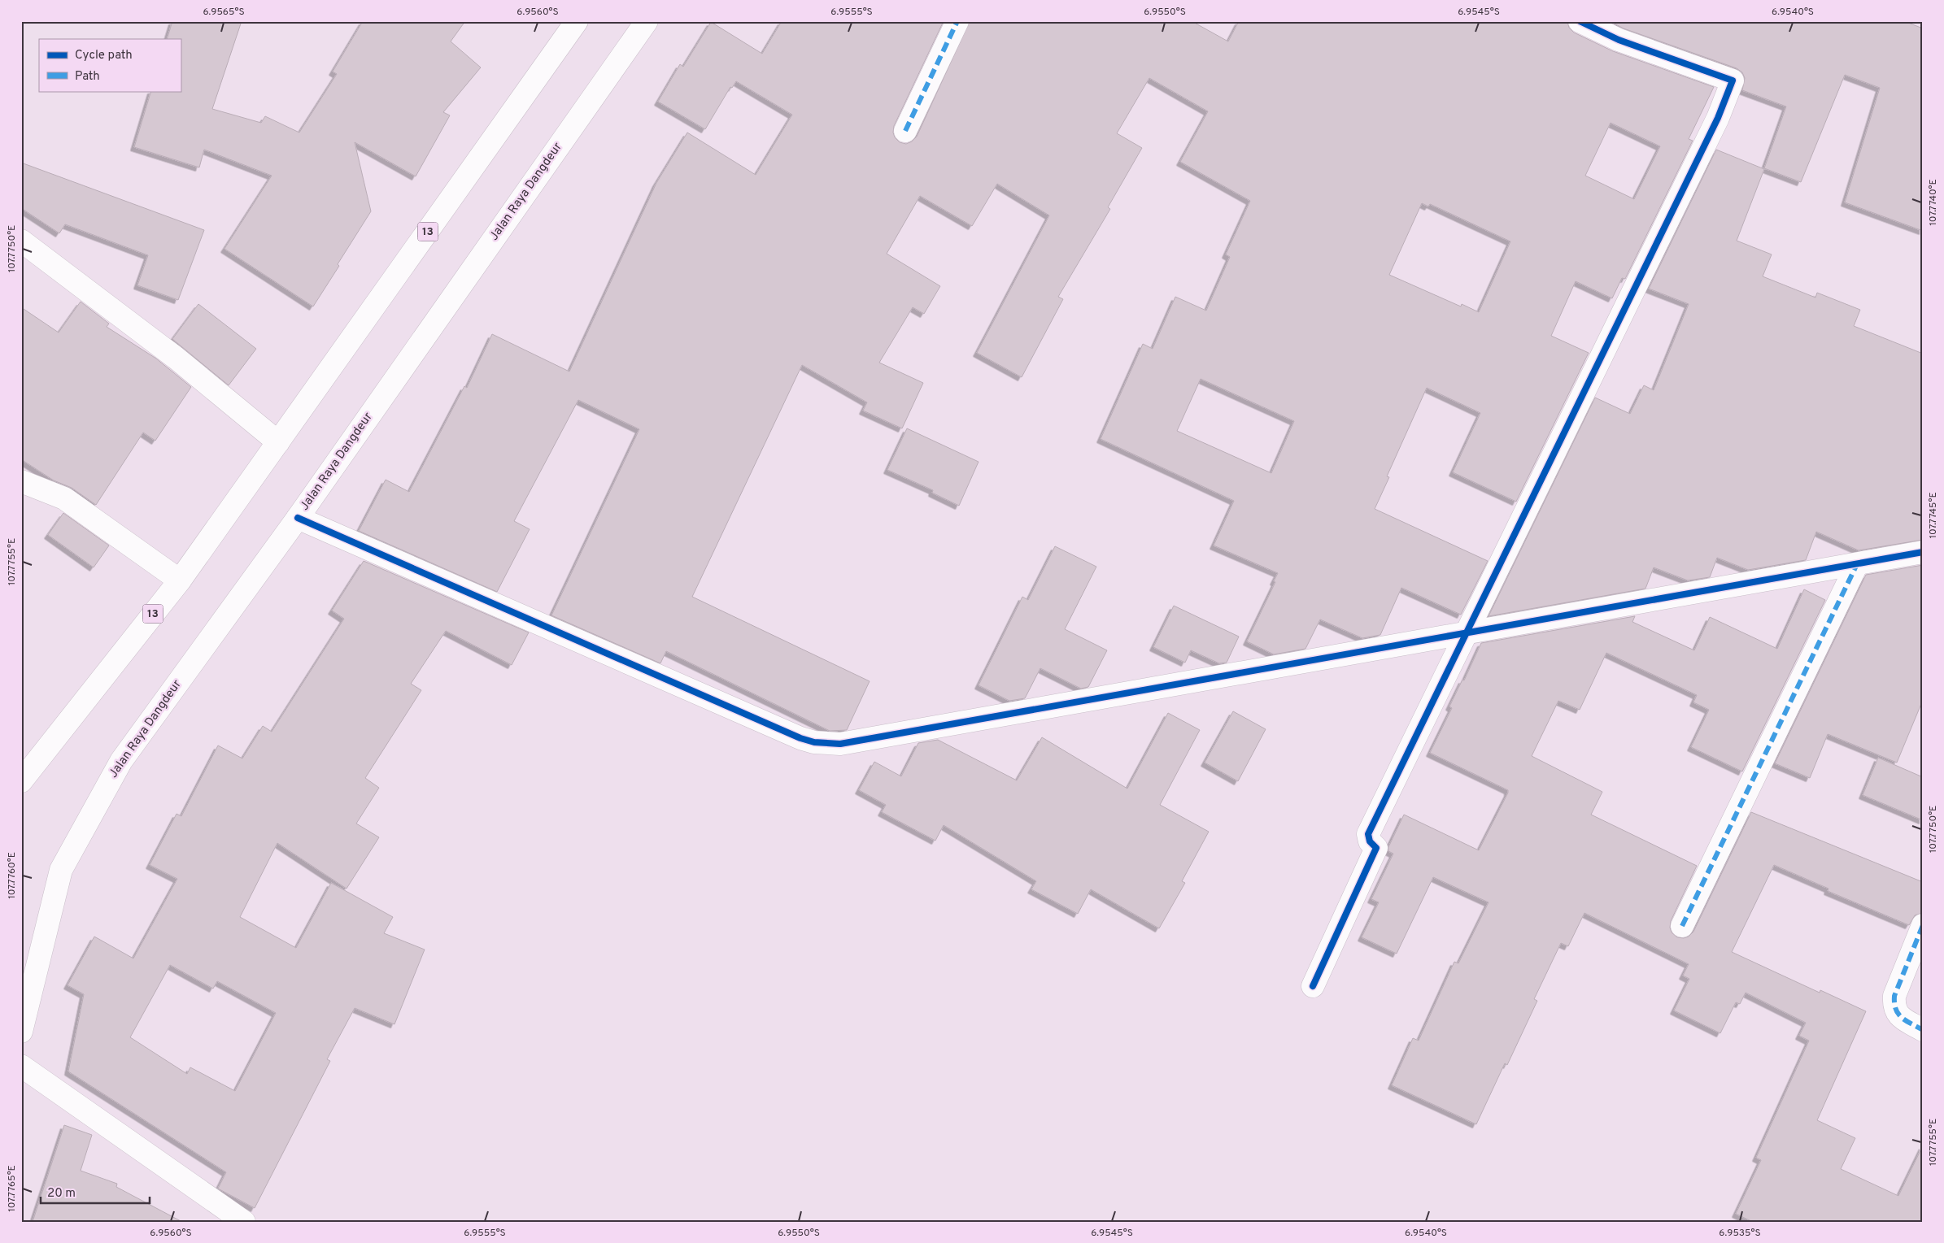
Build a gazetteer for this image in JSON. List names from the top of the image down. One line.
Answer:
{"streets":{"main road":["Jalan Raya Dangdeur","13"]},"legend":["Cycle path","Path"],"scale_bar":"20 m","coordinates":["6.9565°S","6.9560°S","6.9555°S","6.9550°S","6.9545°S","6.9540°S","107.7740°E","107.7750°E","107.7745°E","107.7755°E","107.7760°E","107.7765°E","6.9535°S"]}
